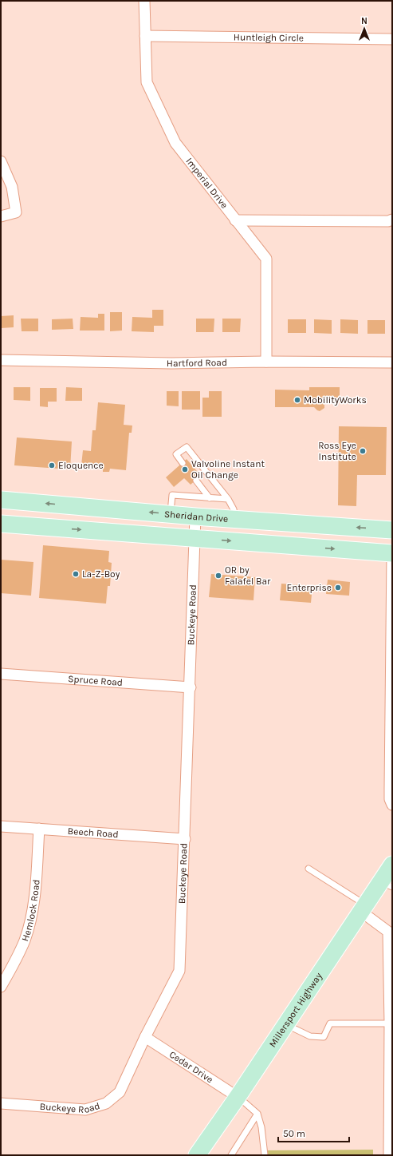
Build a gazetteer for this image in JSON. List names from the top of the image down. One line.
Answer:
{"streets":{"main road":["Sheridan Drive","Millersport Highway"],"street":["Huntleigh Circle","Imperial Drive","Hartford Road","Buckeye Road","Spruce Road","Beech Road","Hemlock Road","Cedar Drive"]},"crossings":[["Huntleigh Circle","Imperial Drive"],["Imperial Drive","Hartford Road"],["Sheridan Drive","Buckeye Road"],["Buckeye Road","Spruce Road"],["Buckeye Road","Beech Road"],["Buckeye Road","Cedar Drive"],["Beech Road","Hemlock Road"],["Millersport Highway","Cedar Drive"]],"places":["MobilityWorks","Ross Eye Institute","Eloquence","Valvoline Instant Oil Change","La-Z-Boy","OR by Falafel Bar","Enterprise"],"scale_bar":"50 m","north":"top"}
